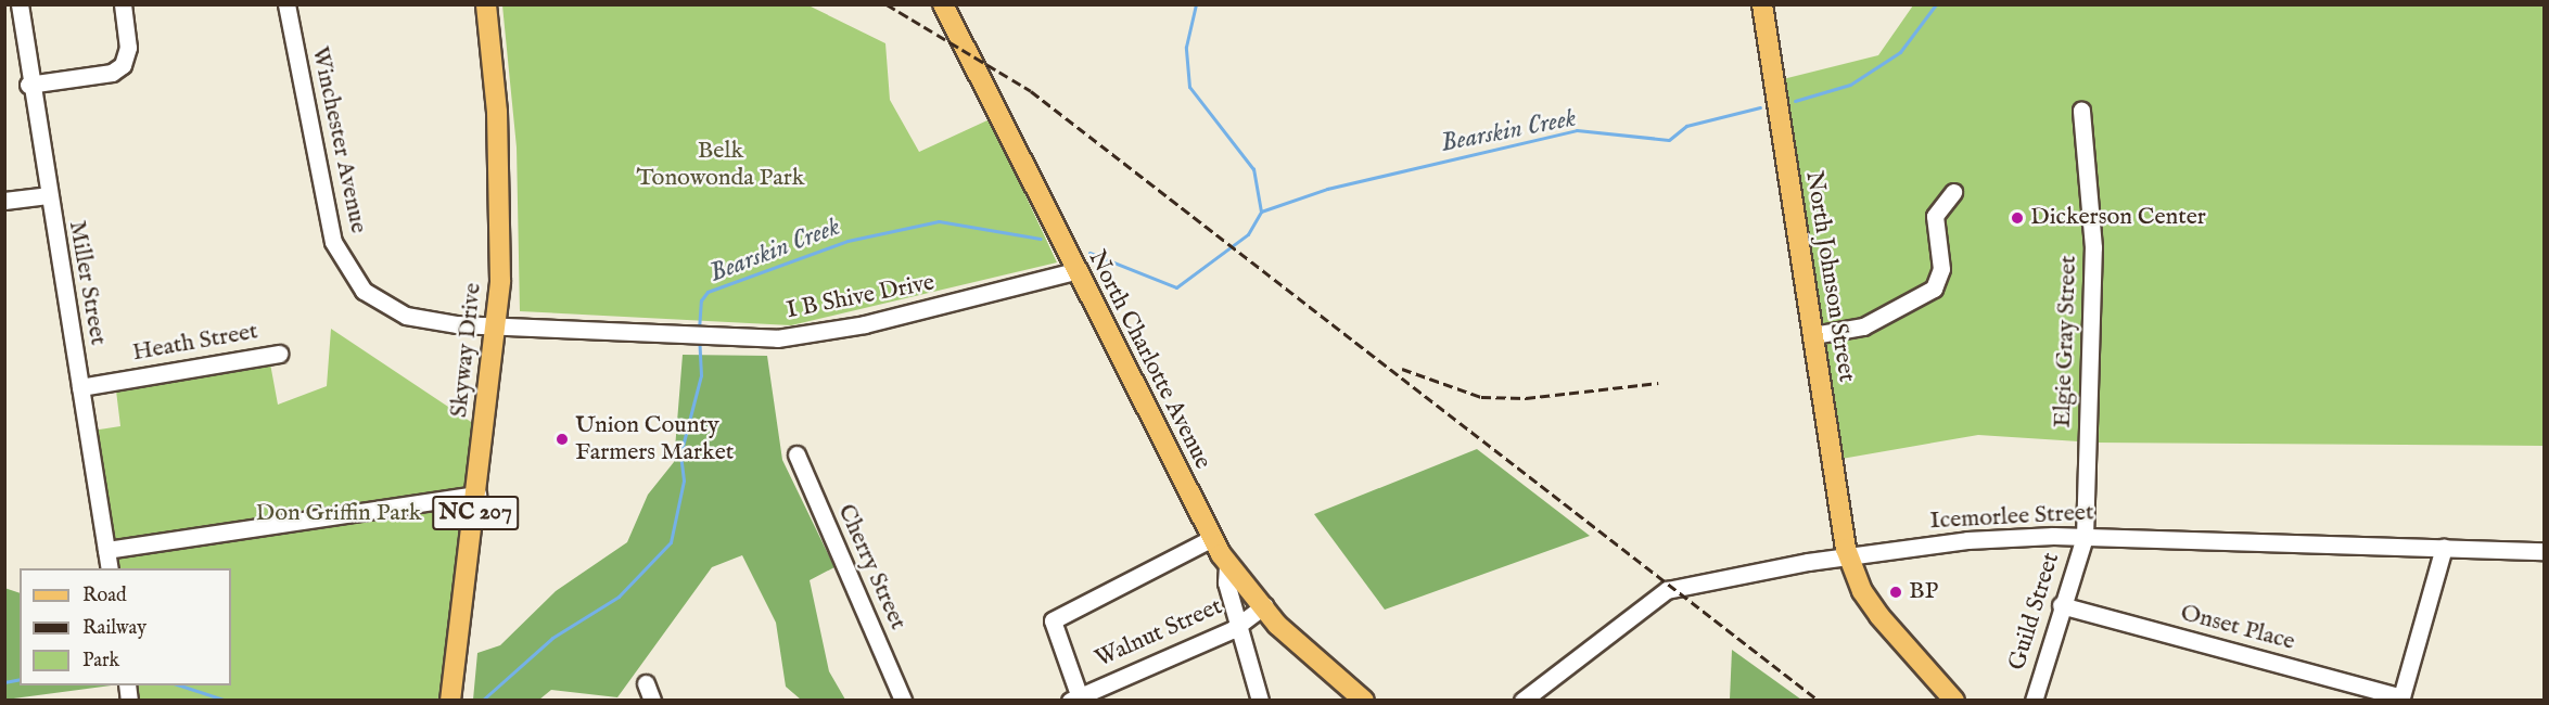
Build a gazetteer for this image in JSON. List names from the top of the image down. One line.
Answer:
{"streets":{"main road":["North Johnson Street","Skyway Drive","North Charlotte Avenue","NC 207"],"street":["Winchester Avenue","Miller Street","I B Shive Drive","Elgie Gray Street","Heath Street","Icemorlee Street","Cherry Street","Guild Street","Onset Place","Walnut Street"]},"crossings":[["Winchester Avenue","I B Shive Drive"],["Winchester Avenue","Skyway Drive"],["North Johnson Street","Icemorlee Street"],["Miller Street","Heath Street"],["I B Shive Drive","Skyway Drive"],["I B Shive Drive","North Charlotte Avenue"],["Elgie Gray Street","Icemorlee Street"],["Elgie Gray Street","Guild Street"],["North Charlotte Avenue","Walnut Street"],["Icemorlee Street","Guild Street"],["Guild Street","Onset Place"]],"water":["Bearskin Creek"],"parks":["Belk Tonowonda Park","Don Griffin Park"],"places":["Dickerson Center","Union County Farmers Market","BP"],"legend":["Road","Railway","Park"]}
